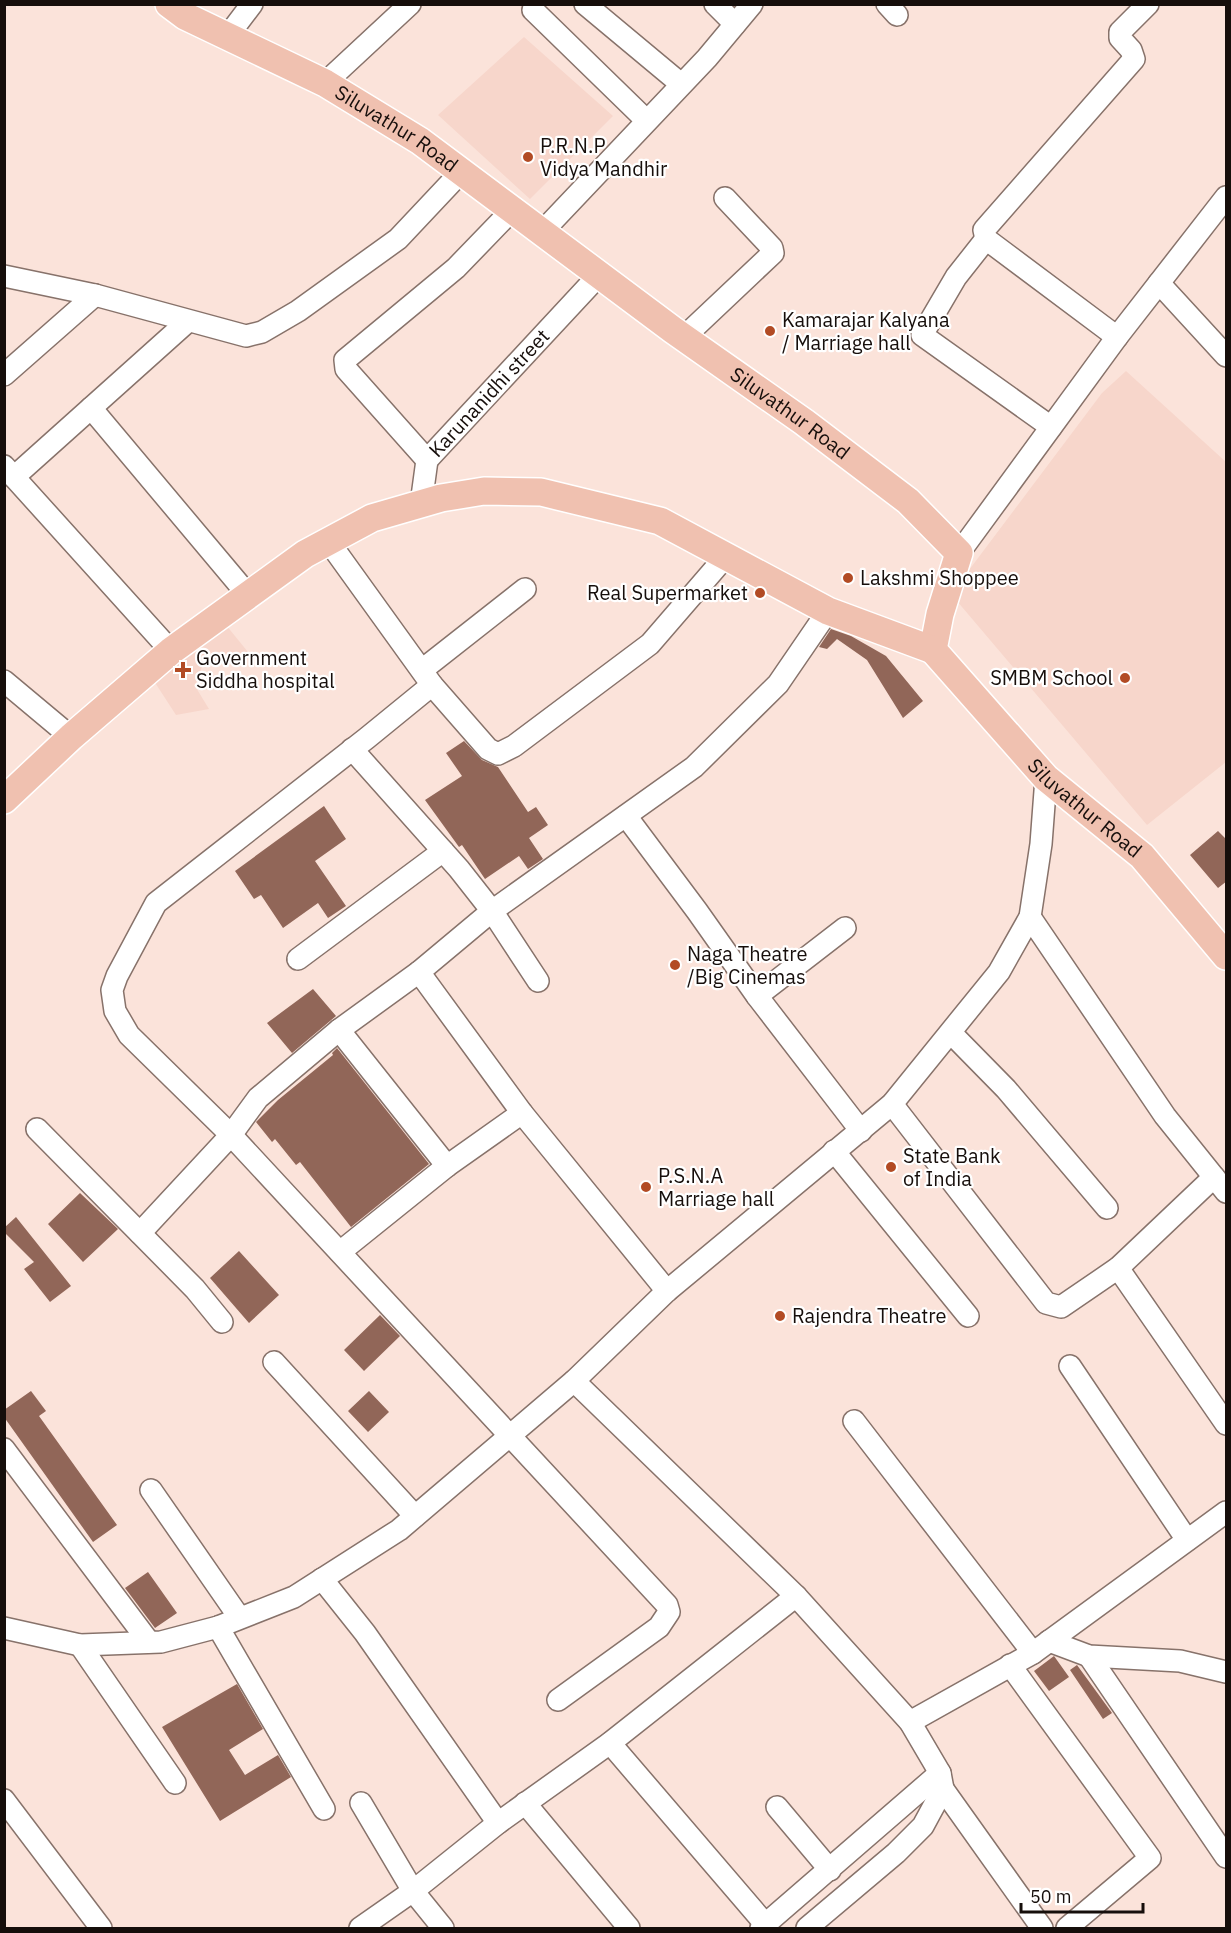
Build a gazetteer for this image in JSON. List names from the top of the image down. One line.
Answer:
{"streets":{"main road":["Siluvathur Road"],"street":["Karunanidhi street"]},"crossings":[["Siluvathur Road","Karunanidhi street"]],"places":{"other":["P.R.N.P Vidya Mandhir","Kamarajar Kalyana / Marriage hall","Lakshmi Shoppee","Real Supermarket","SMBM School","Naga Theatre /Big Cinemas","State Bank of India","P.S.N.A Marriage hall","Rajendra Theatre"],"health":["Government Siddha hospital"]},"scale_bar":"50 m"}
